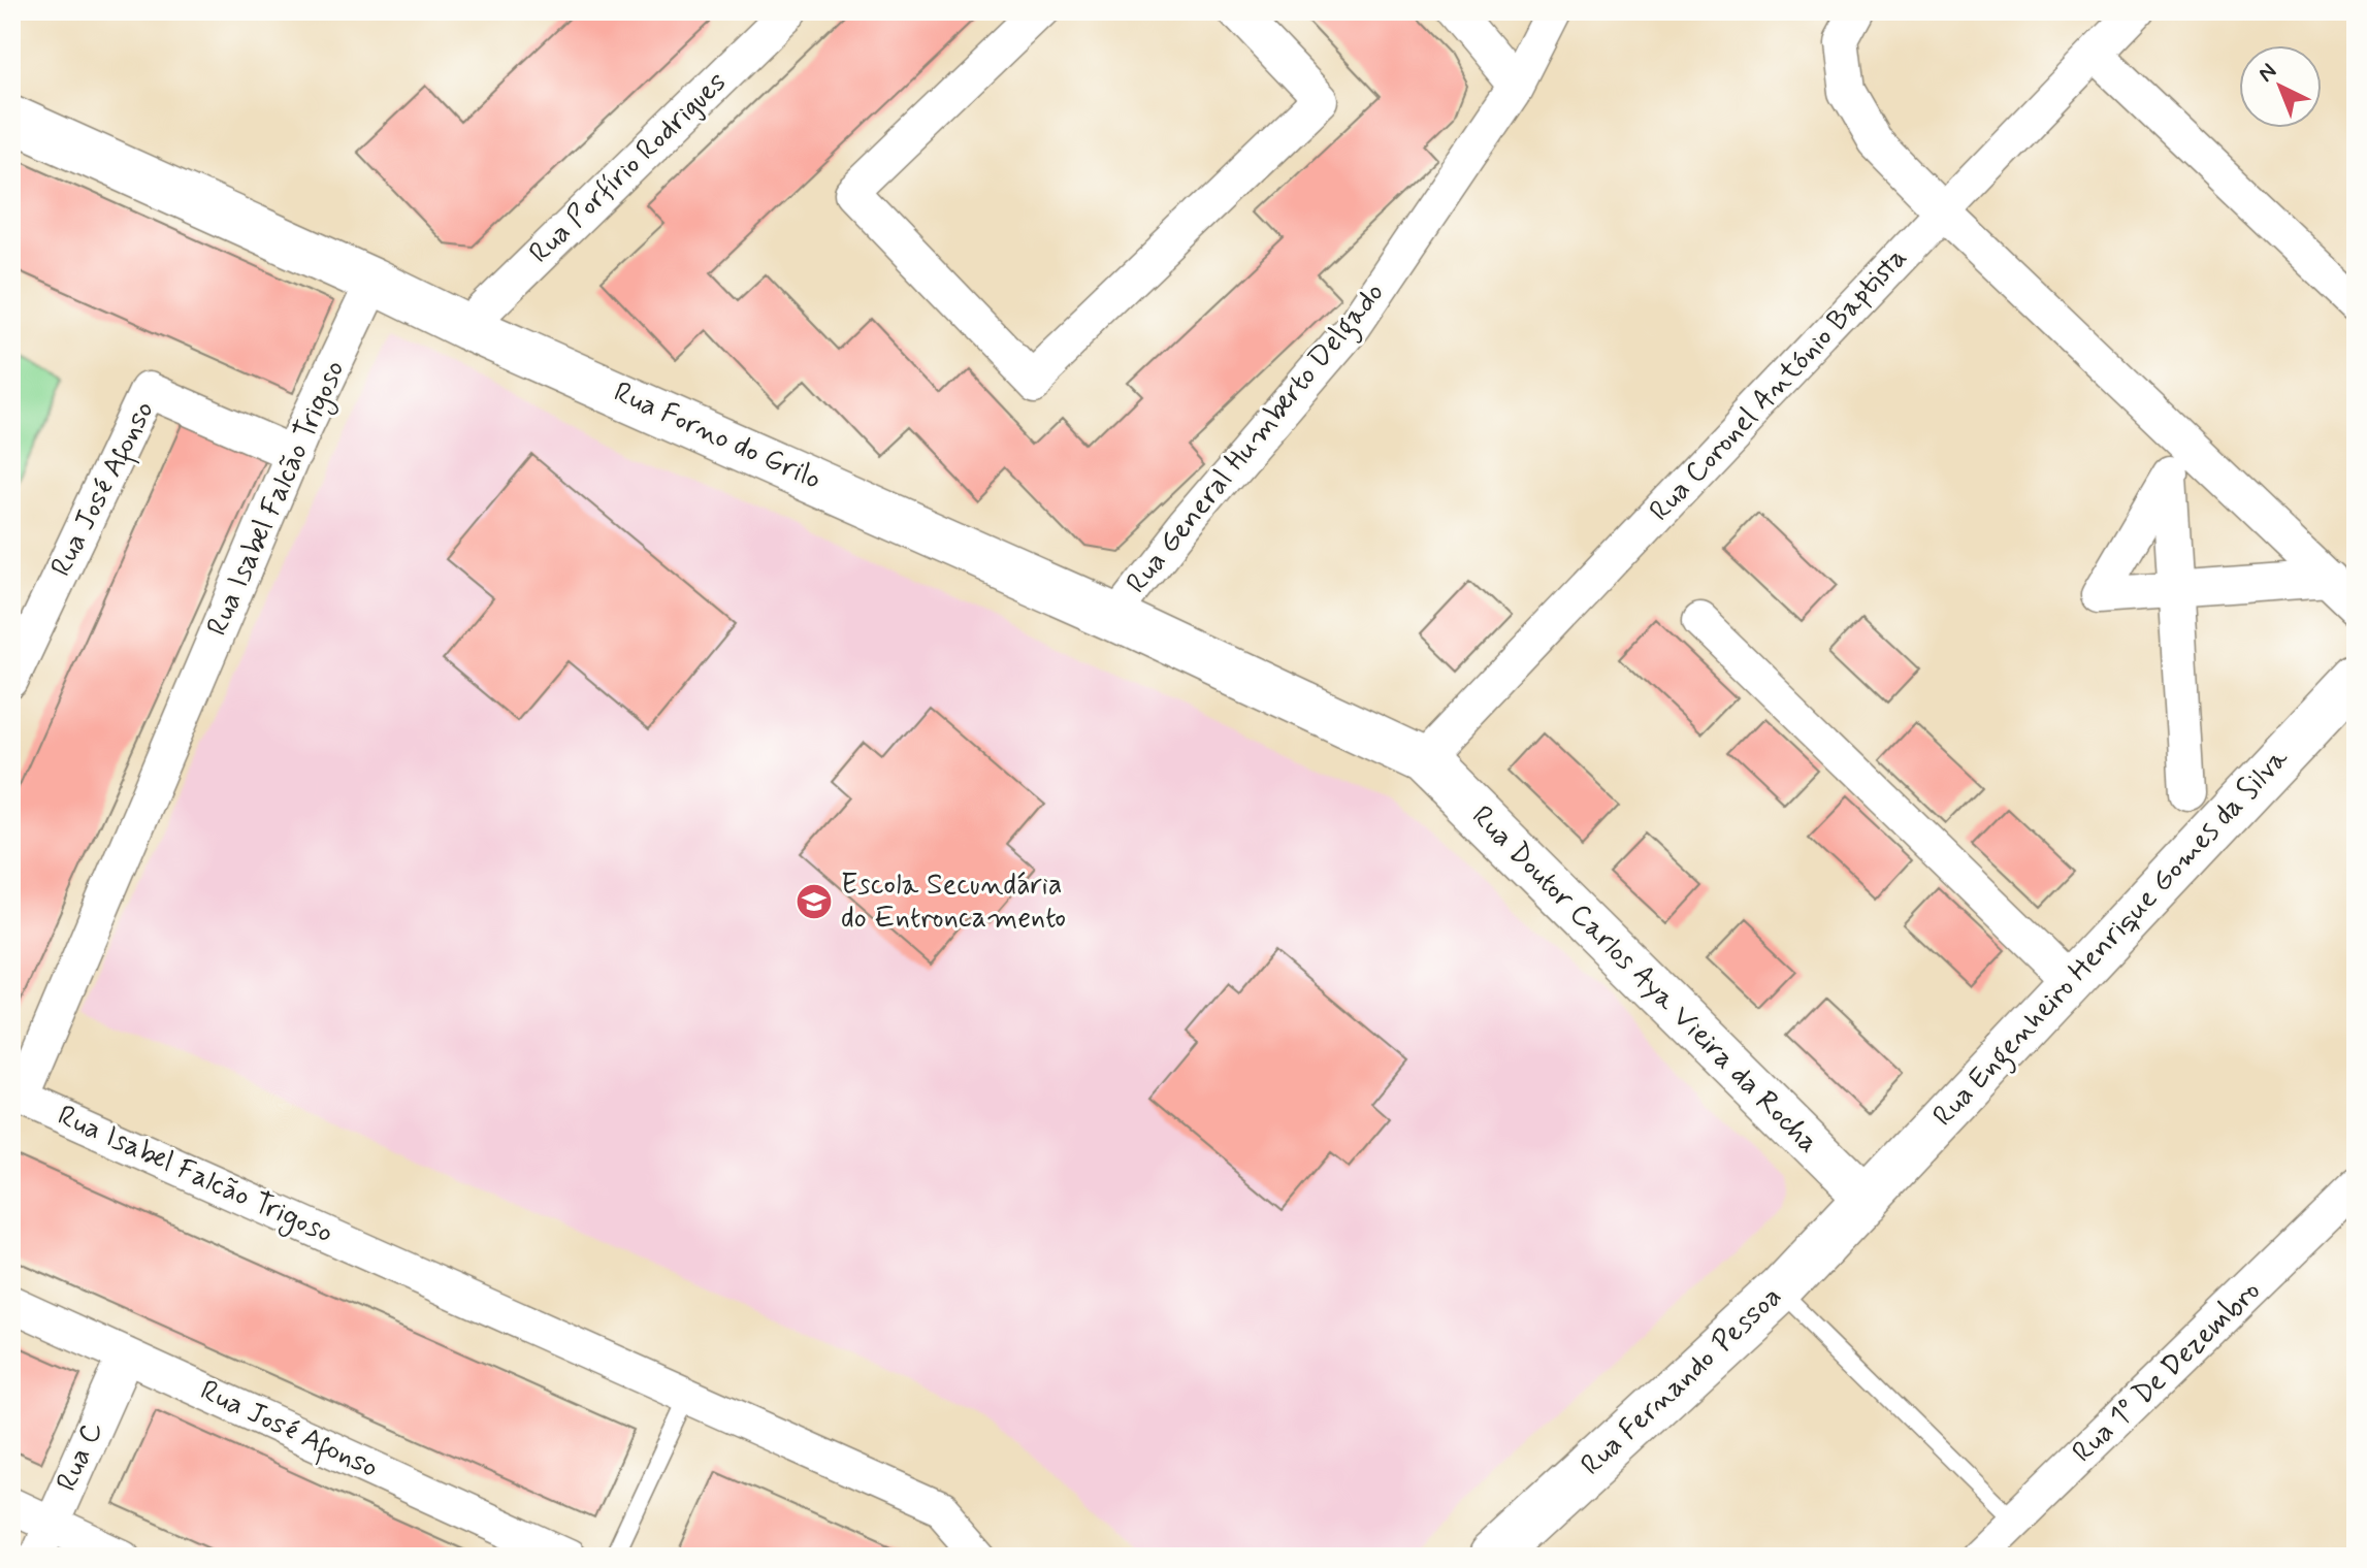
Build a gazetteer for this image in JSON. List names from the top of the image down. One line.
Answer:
{"streets":{"street":["Rua Porfírio Rodrigues","Rua Coronel António Baptista","Rua Forno do Grilo","Rua General Humberto Delgado","Rua José Afonso","Rua Isabel Falcão Trigoso","Rua Engenheiro Henrique Gomes da Silva","Rua Doutor Carlos Aya Vieira da Rocha","Rua 1º De Dezembro","Rua Fernando Pessoa","Rua C"]},"crossings":[["Rua Porfírio Rodrigues","Rua Forno do Grilo"],["Rua Coronel António Baptista","Rua Forno do Grilo"],["Rua Coronel António Baptista","Rua Doutor Carlos Aya Vieira da Rocha"],["Rua Forno do Grilo","Rua General Humberto Delgado"],["Rua Forno do Grilo","Rua Isabel Falcão Trigoso"],["Rua Forno do Grilo","Rua Doutor Carlos Aya Vieira da Rocha"],["Rua José Afonso","Rua Isabel Falcão Trigoso"],["Rua José Afonso","Rua C"],["Rua Engenheiro Henrique Gomes da Silva","Rua Doutor Carlos Aya Vieira da Rocha"],["Rua Engenheiro Henrique Gomes da Silva","Rua Fernando Pessoa"],["Rua Doutor Carlos Aya Vieira da Rocha","Rua Fernando Pessoa"]],"places":{"school or university":["Escola Secundária do Entroncamento"]},"north":"top left"}
